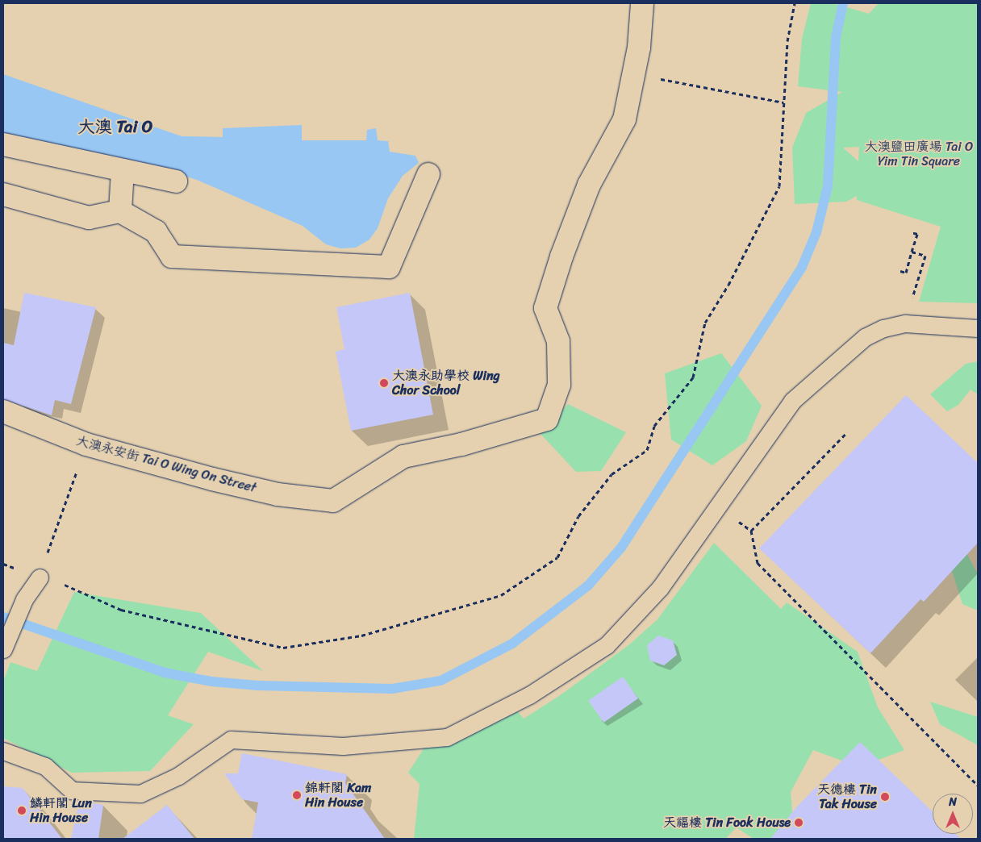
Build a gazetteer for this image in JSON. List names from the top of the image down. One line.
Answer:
{"streets":{"street":["大澳永安街 Tai O Wing On Street"]},"districts":["大澳 Tai O"],"parks":["大澳鹽田廣場 Tai O Yim Tin Square"],"places":["大澳永助學校 Wing Chor School","錦軒閣 Kam Hin House","天德樓 Tin Tak House","鱗軒閣 Lun Hin House","天福樓 Tin Fook House"],"north":"top"}
